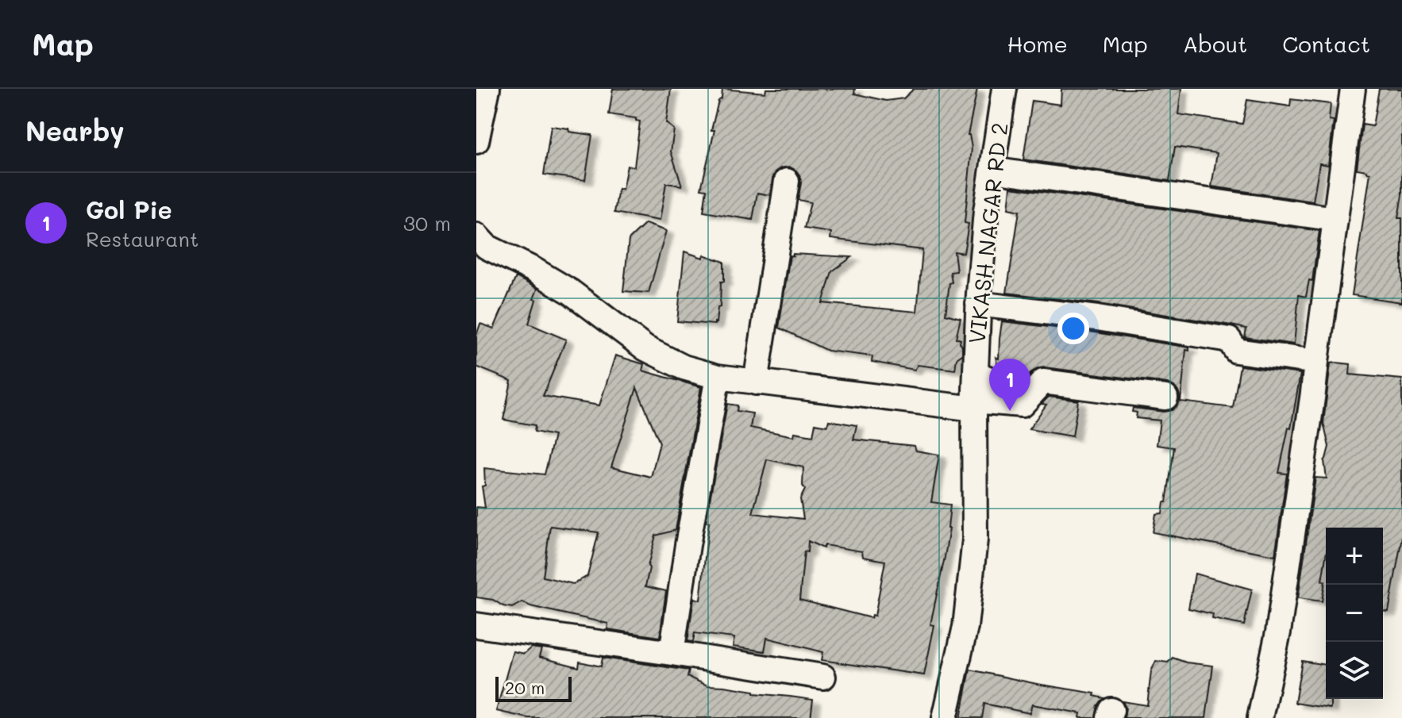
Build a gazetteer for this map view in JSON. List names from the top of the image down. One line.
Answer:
{"streets":{"street":["VIKASH NAGAR RD 2"]},"scale_bar":"20 m","page":{"header":"Map","nav":["Home","Map","About","Contact"],"heading":"Nearby","list":[{"mark":"1","name":"Gol Pie","note":"Restaurant","value":"30 m"}],"pins":"1","map_buttons":["+","−"],"scale":"20 m"}}
